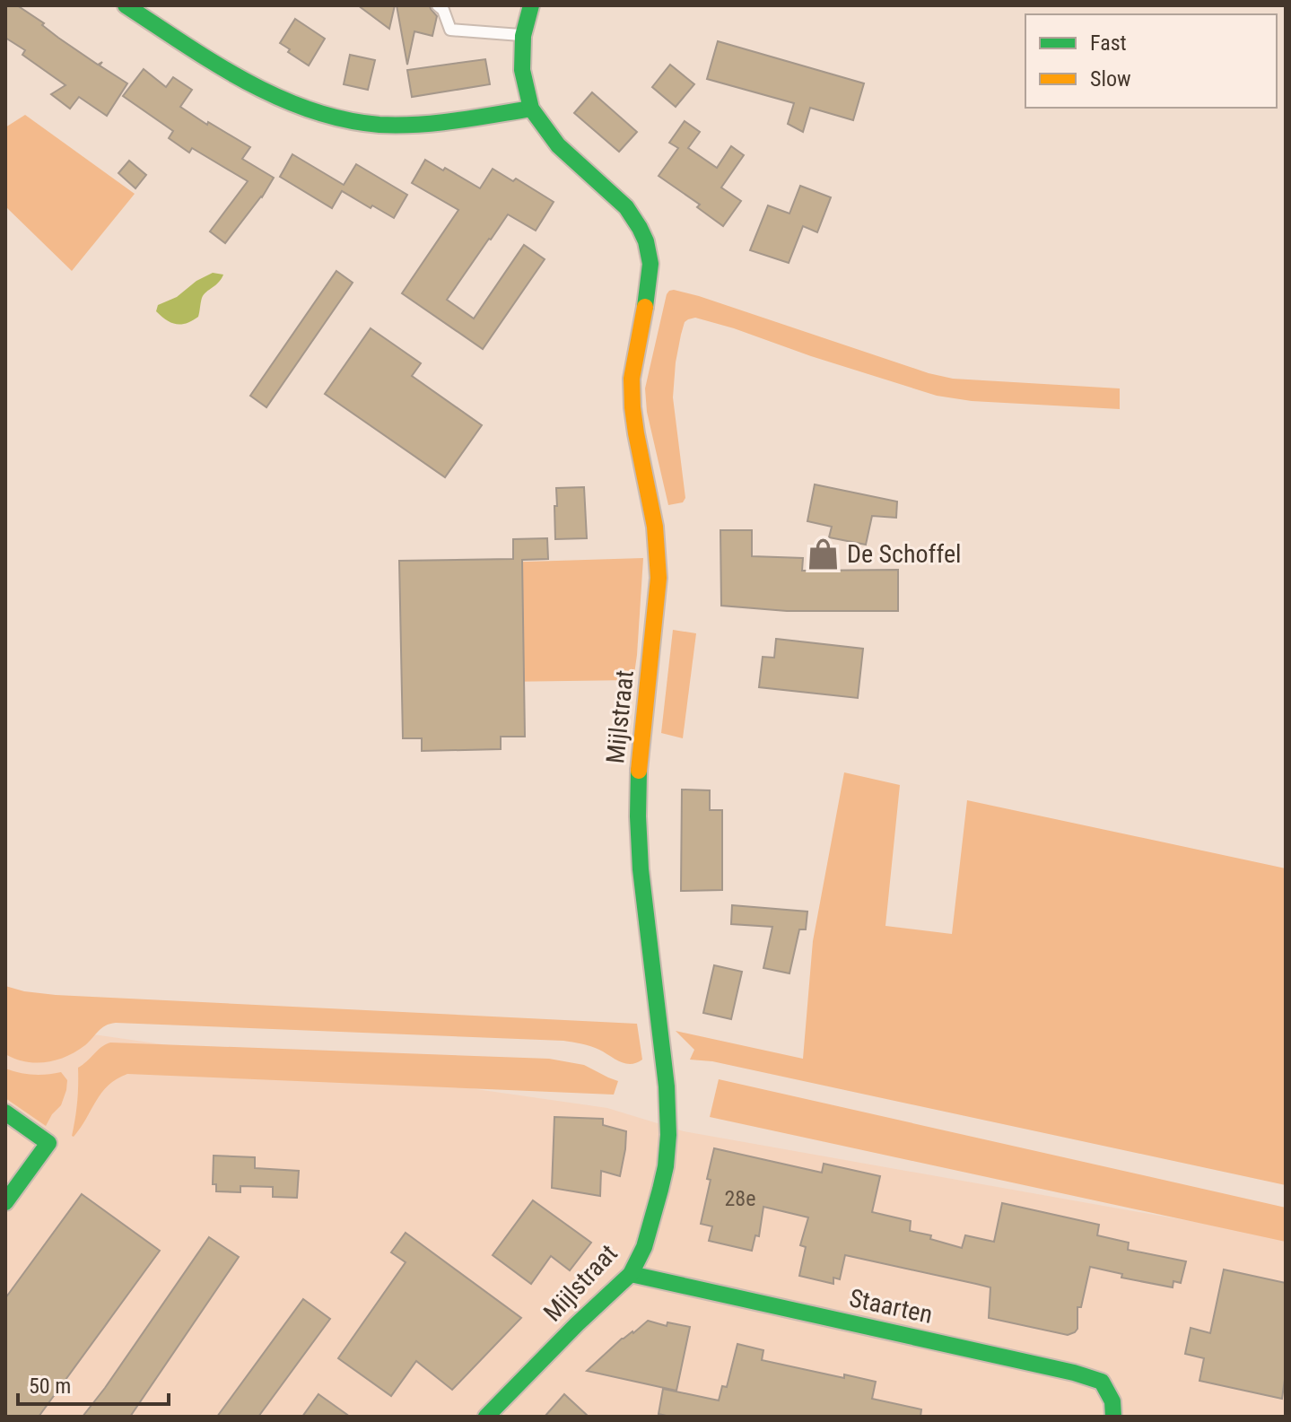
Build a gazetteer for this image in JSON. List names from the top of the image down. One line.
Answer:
{"streets":{"street":["Mijlstraat","Staarten"]},"crossings":[["Mijlstraat","Staarten"]],"places":{"shop":["De Schoffel"]},"house_numbers":["28e"],"legend":["Fast","Slow"],"scale_bar":"50 m"}
